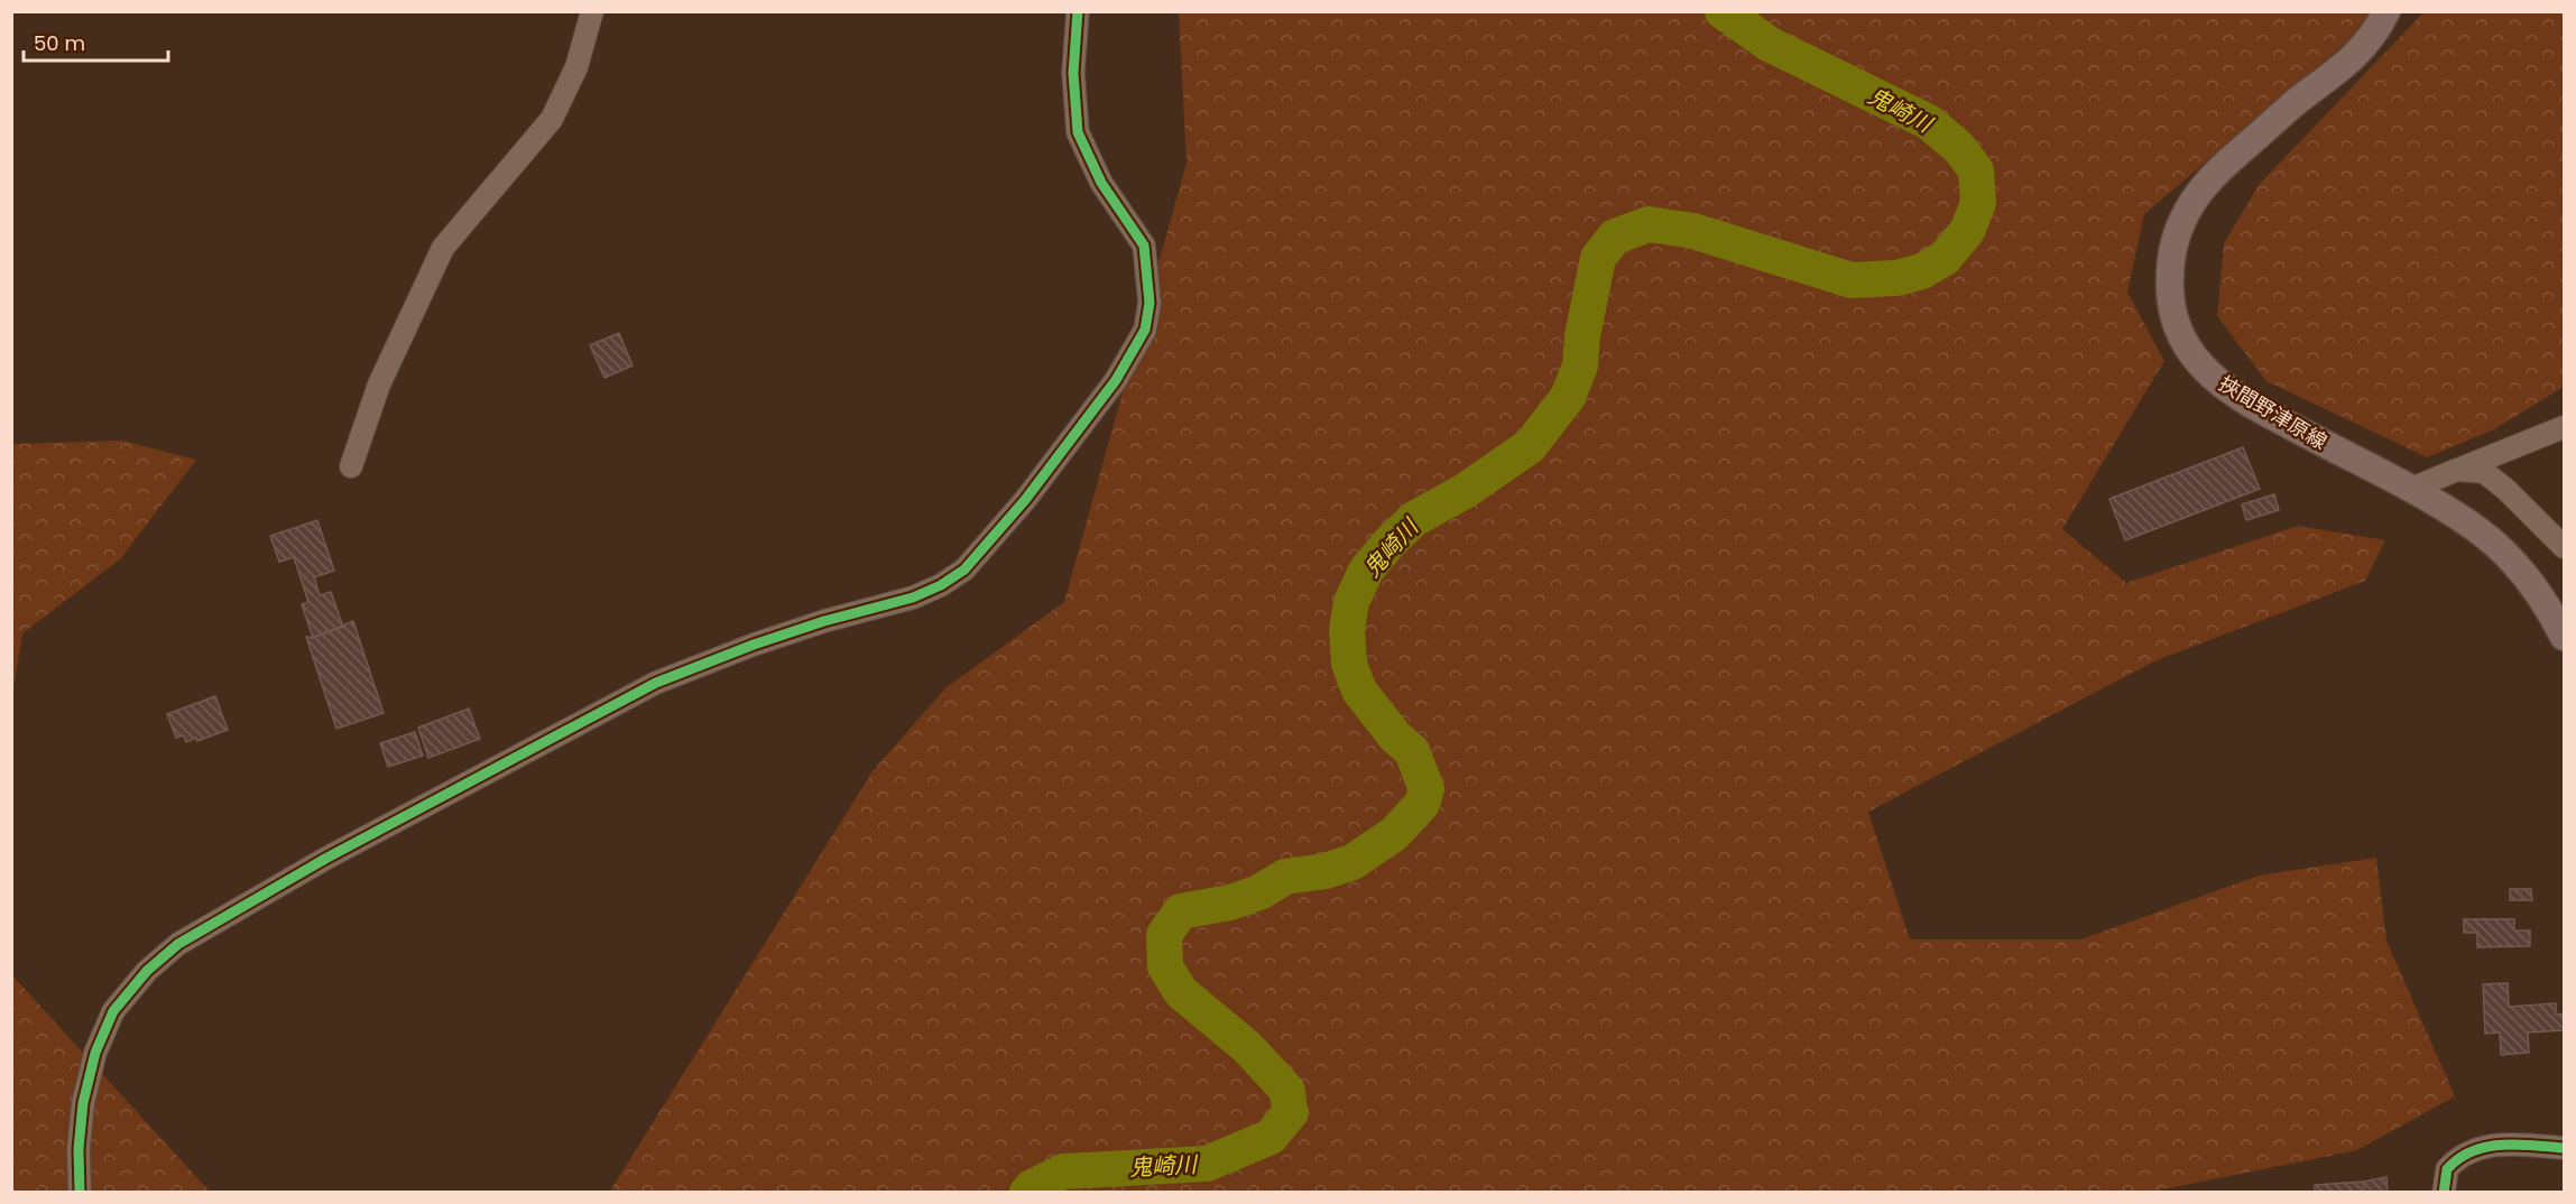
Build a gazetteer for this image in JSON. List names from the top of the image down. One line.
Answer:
{"streets":{"main road":["挾間野津原線"]},"water":["鬼崎川"],"scale_bar":"50 m"}
